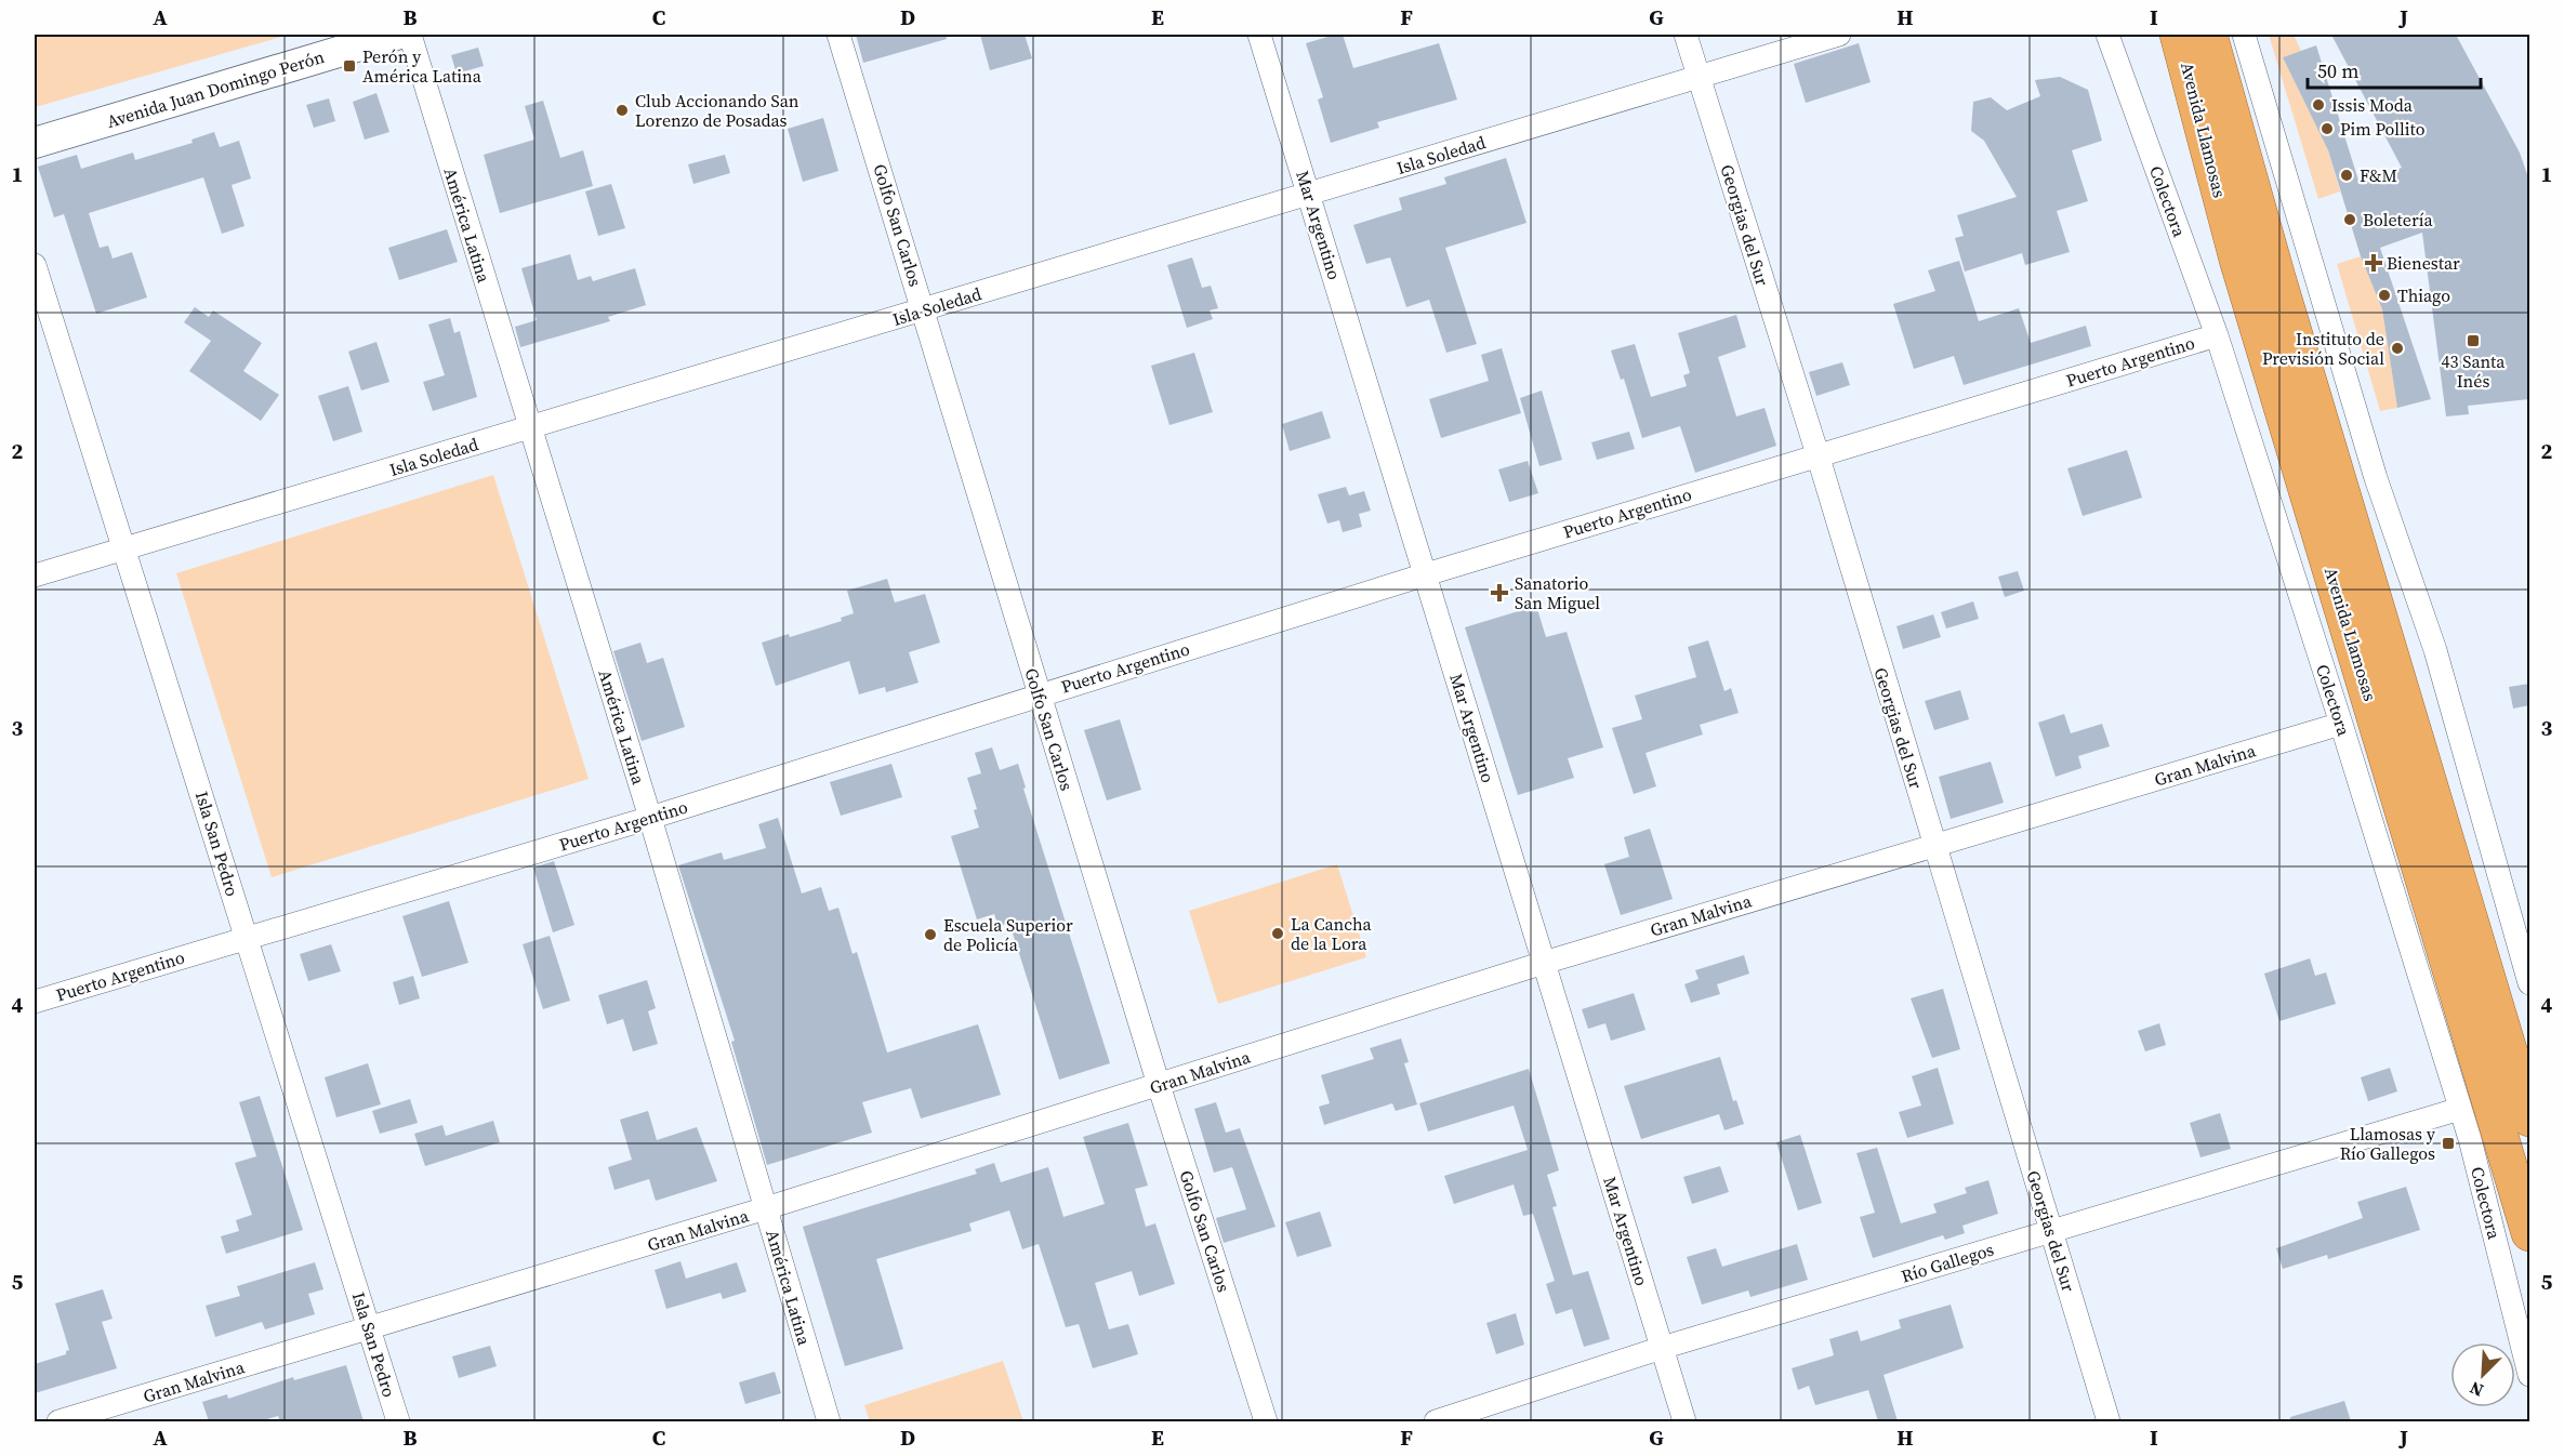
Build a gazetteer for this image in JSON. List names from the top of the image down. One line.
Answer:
{"streets":{"highway":["Avenida Llamosas"],"main road":["Avenida Juan Domingo Perón"],"street":["Isla Soledad","Colectora","América Latina","Golfo San Carlos","Mar Argentino","Georgias del Sur","Puerto Argentino","Gran Malvina","Isla San Pedro","Río Gallegos"]},"crossings":[["Isla Soledad","América Latina"],["Isla Soledad","Golfo San Carlos"],["Isla Soledad","Mar Argentino"],["Isla Soledad","Georgias del Sur"],["Isla Soledad","Isla San Pedro"],["Colectora","Puerto Argentino"],["Colectora","Gran Malvina"],["Colectora","Río Gallegos"],["América Latina","Puerto Argentino"],["América Latina","Gran Malvina"],["Golfo San Carlos","Puerto Argentino"],["Golfo San Carlos","Gran Malvina"],["Mar Argentino","Puerto Argentino"],["Mar Argentino","Gran Malvina"],["Mar Argentino","Río Gallegos"],["Georgias del Sur","Puerto Argentino"],["Georgias del Sur","Gran Malvina"],["Georgias del Sur","Río Gallegos"],["Puerto Argentino","Isla San Pedro"],["Gran Malvina","Isla San Pedro"]],"places":{"transit":["Perón y América Latina","43 Santa Inés","Llamosas y Río Gallegos"],"other":["Issis Moda","Club Accionando San Lorenzo de Posadas","Pim Pollito","F&M","Boletería","Thiago","Instituto de Previsión Social","La Cancha de la Lora","Escuela Superior de Policía"],"health":["Bienestar","Sanatorio San Miguel"]},"scale_bar":"50 m","north":"bottom left","grid":{"columns":["A","B","C","D","E","F","G","H","I","J"],"rows":["1","2","3","4","5"]}}
